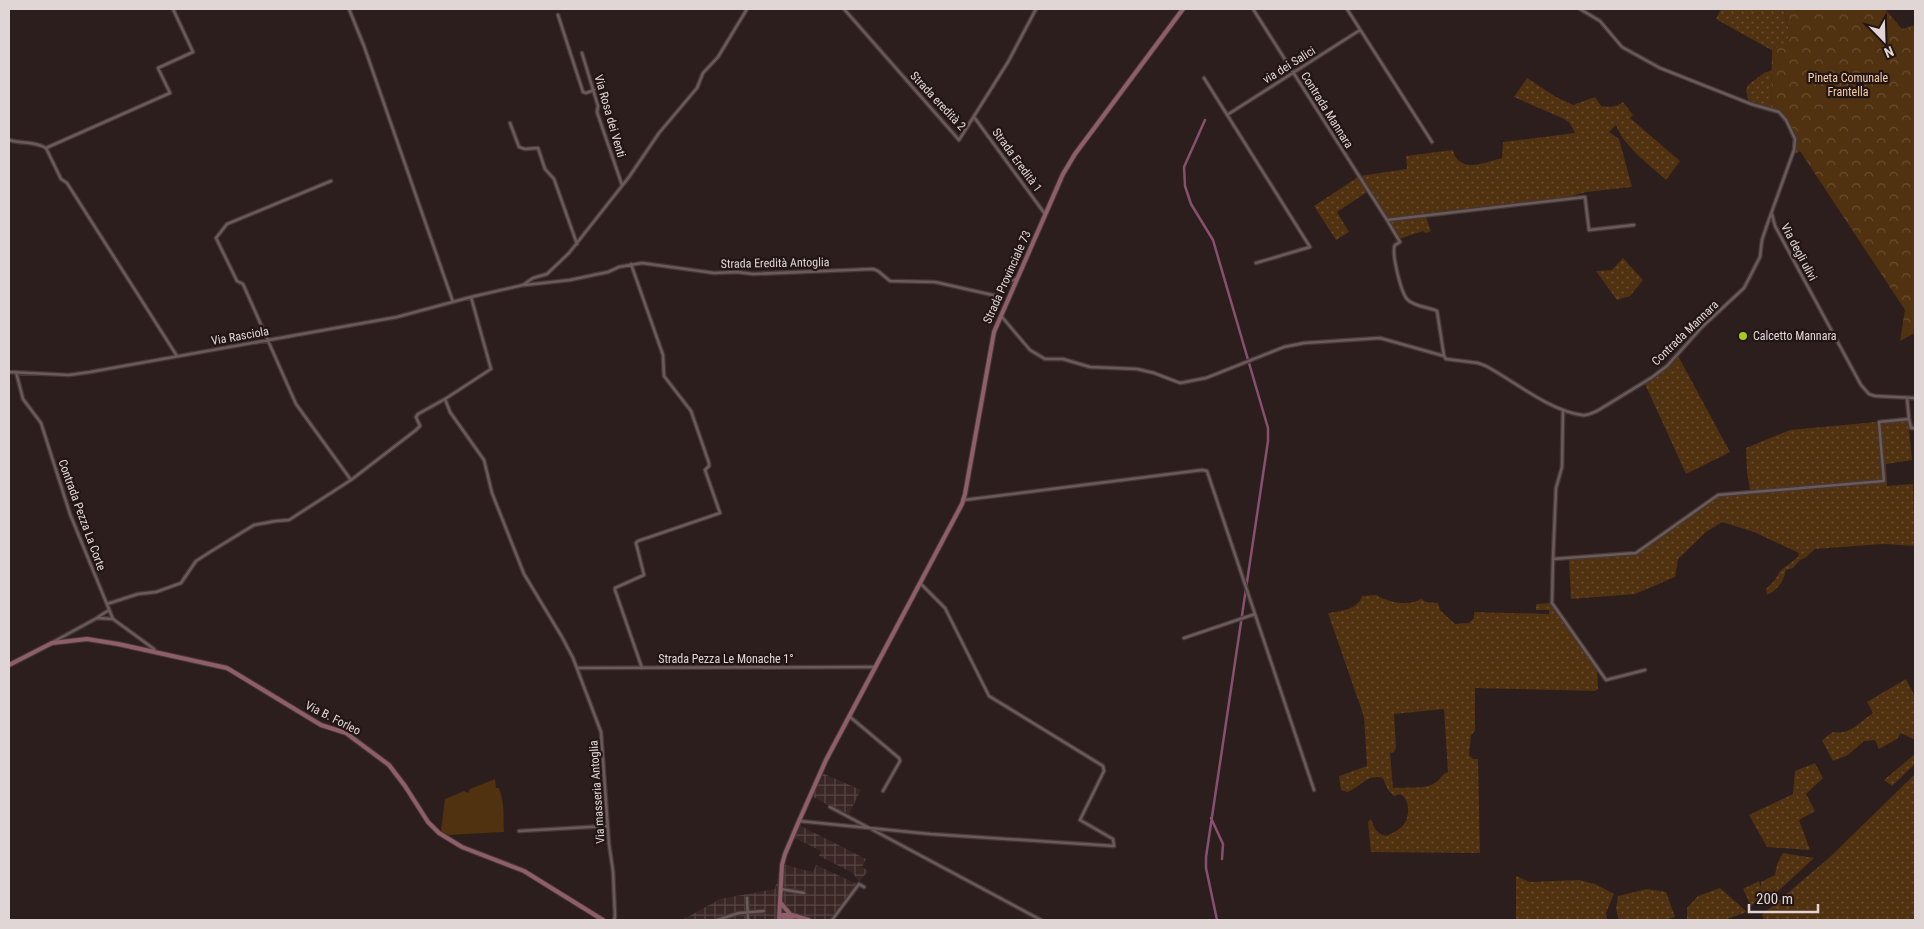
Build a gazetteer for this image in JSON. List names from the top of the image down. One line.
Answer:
{"streets":{"main road":["Strada Provinciale 73","Via B. Forleo"],"street":["via dei Salici","Strada eredità 2","Contrada Mannara","Via Rosa dei Venti","Strada Eredità 1","Via degli ulivi","Strada Eredità Antoglia","Via Rasciola","Contrada Pezza La Corte","Strada Pezza Le Monache 1°","Via masseria Antoglia"]},"crossings":[["via dei Salici","Contrada Mannara"],["Strada eredità 2","Strada Eredità 1"],["Contrada Mannara","Via degli ulivi"],["Strada Eredità 1","Strada Provinciale 73"],["Strada Eredità Antoglia","Strada Provinciale 73"],["Strada Eredità Antoglia","Via Rasciola"],["Strada Provinciale 73","Strada Pezza Le Monache 1°"],["Via Rasciola","Contrada Pezza La Corte"],["Contrada Pezza La Corte","Via B. Forleo"],["Strada Pezza Le Monache 1°","Via masseria Antoglia"]],"parks":["Pineta Comunale Frantella"],"places":["Calcetto Mannara"],"scale_bar":"200 m","north":"bottom right"}
